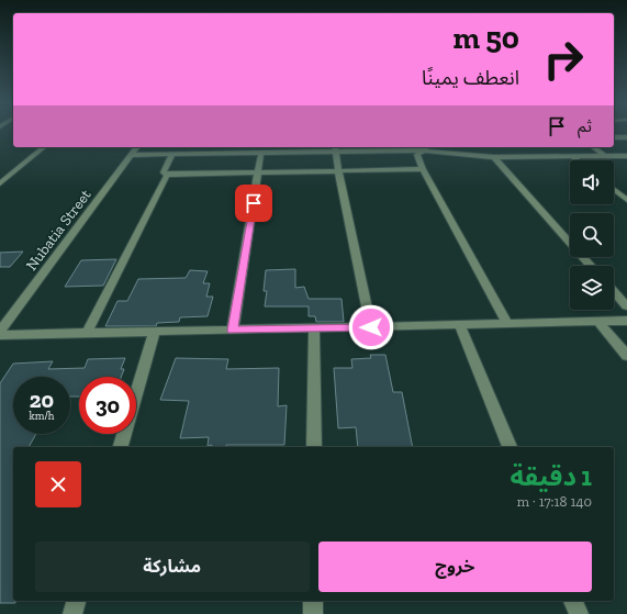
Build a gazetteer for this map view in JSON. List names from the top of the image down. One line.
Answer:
{"streets":{"street":["Nubatia Street"]},"page":{"turn":["50 m","انعطف يمينًا"],"then":"ثم","speed":"20 km/h","limit":"30","heading":["1 دقيقة","140 m · 17:18"],"buttons":["خروج","مشاركة"]}}
